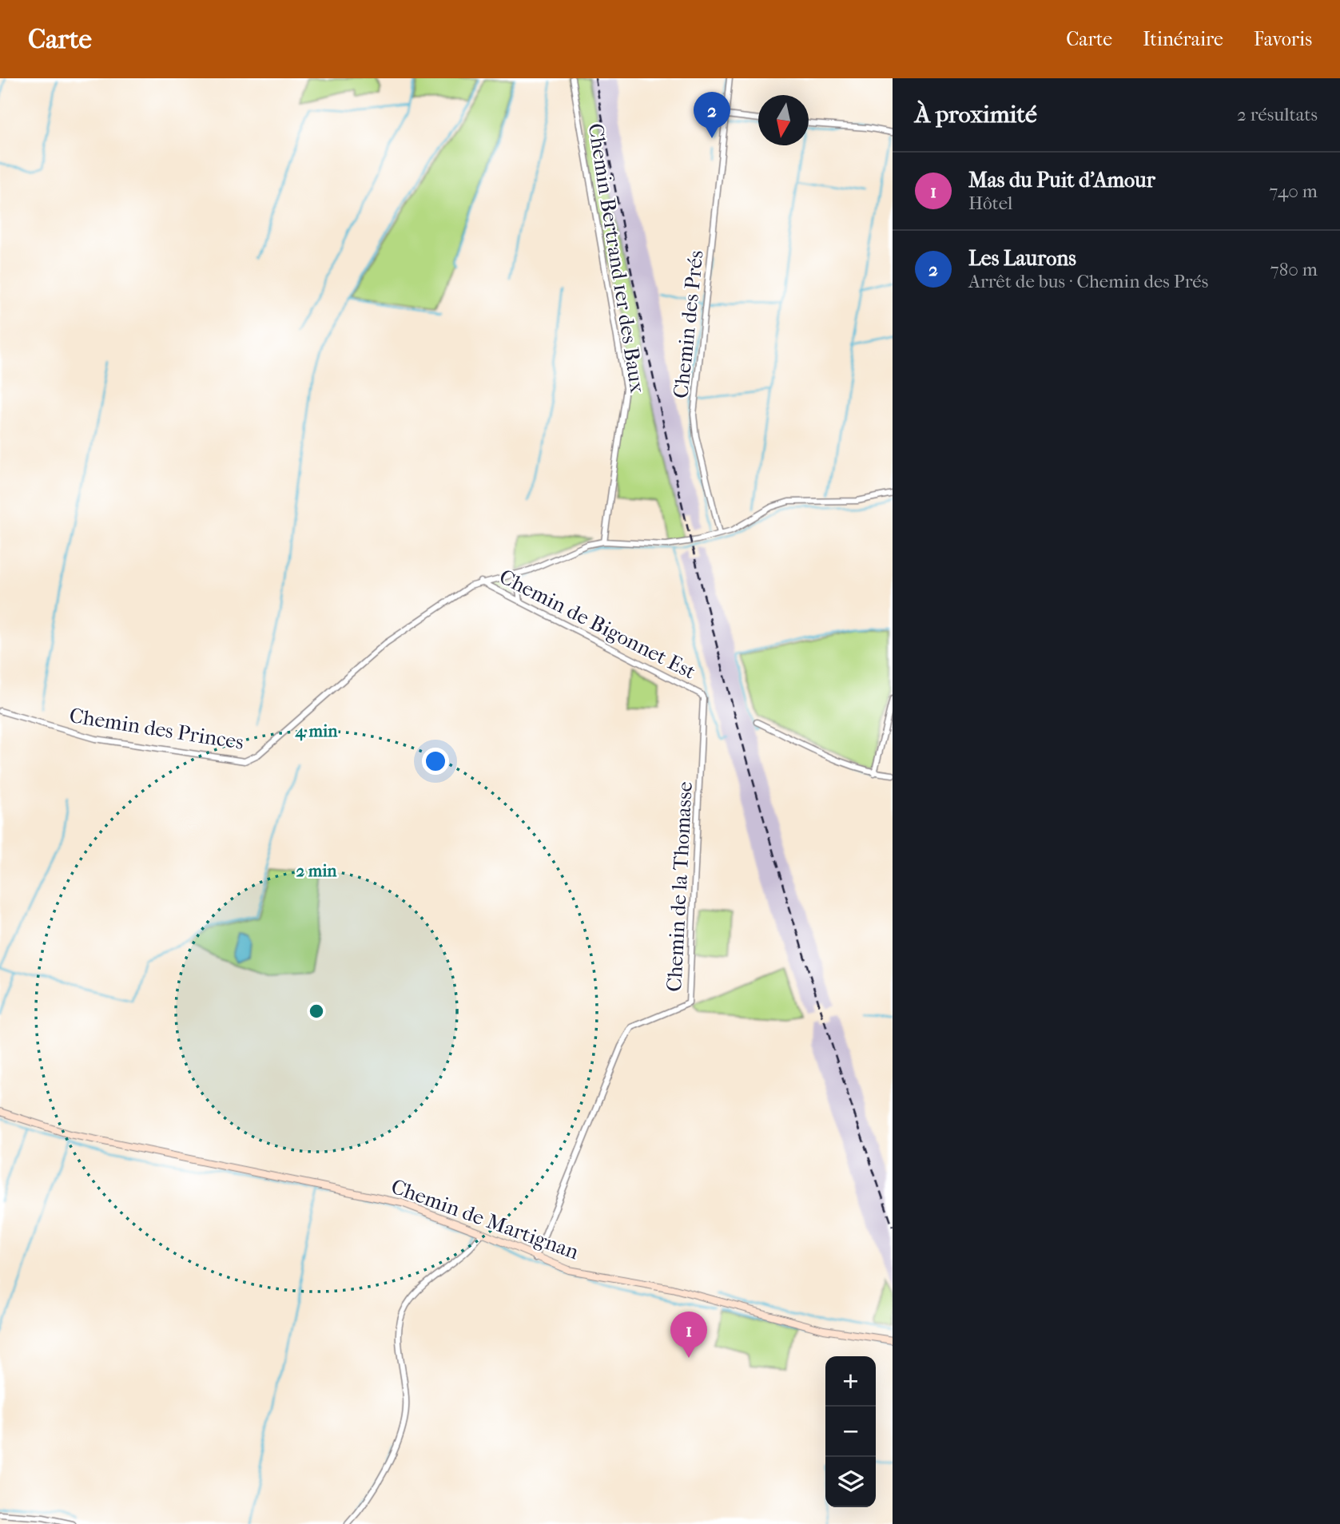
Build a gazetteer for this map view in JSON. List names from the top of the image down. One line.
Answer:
{"streets":{"main road":["Chemin de Martignan"],"street":["Chemin Bertrand 1er des Baux","Chemin des Prés","Chemin de Bigonnet Est","Chemin des Princes","Chemin de la Thomasse"]},"crossings":[["Chemin Bertrand 1er des Baux","Chemin des Princes"],["Chemin des Prés","Chemin des Princes"],["Chemin de Bigonnet Est","Chemin des Princes"],["Chemin de Bigonnet Est","Chemin de la Thomasse"],["Chemin de la Thomasse","Chemin de Martignan"]],"north":"bottom","page":{"header":"Carte","nav":["Carte","Itinéraire","Favoris"],"heading":["À proximité","2 résultats"],"pins":["2","1"],"list":[{"mark":"1","name":"Mas du Puit d'Amour","note":"Hôtel","value":"740 m"},{"mark":"2","name":"Les Laurons","note":"Arrêt de bus · Chemin des Prés","value":"780 m"}],"map_buttons":["+","−"]},"rings":["4 min","2 min"]}
